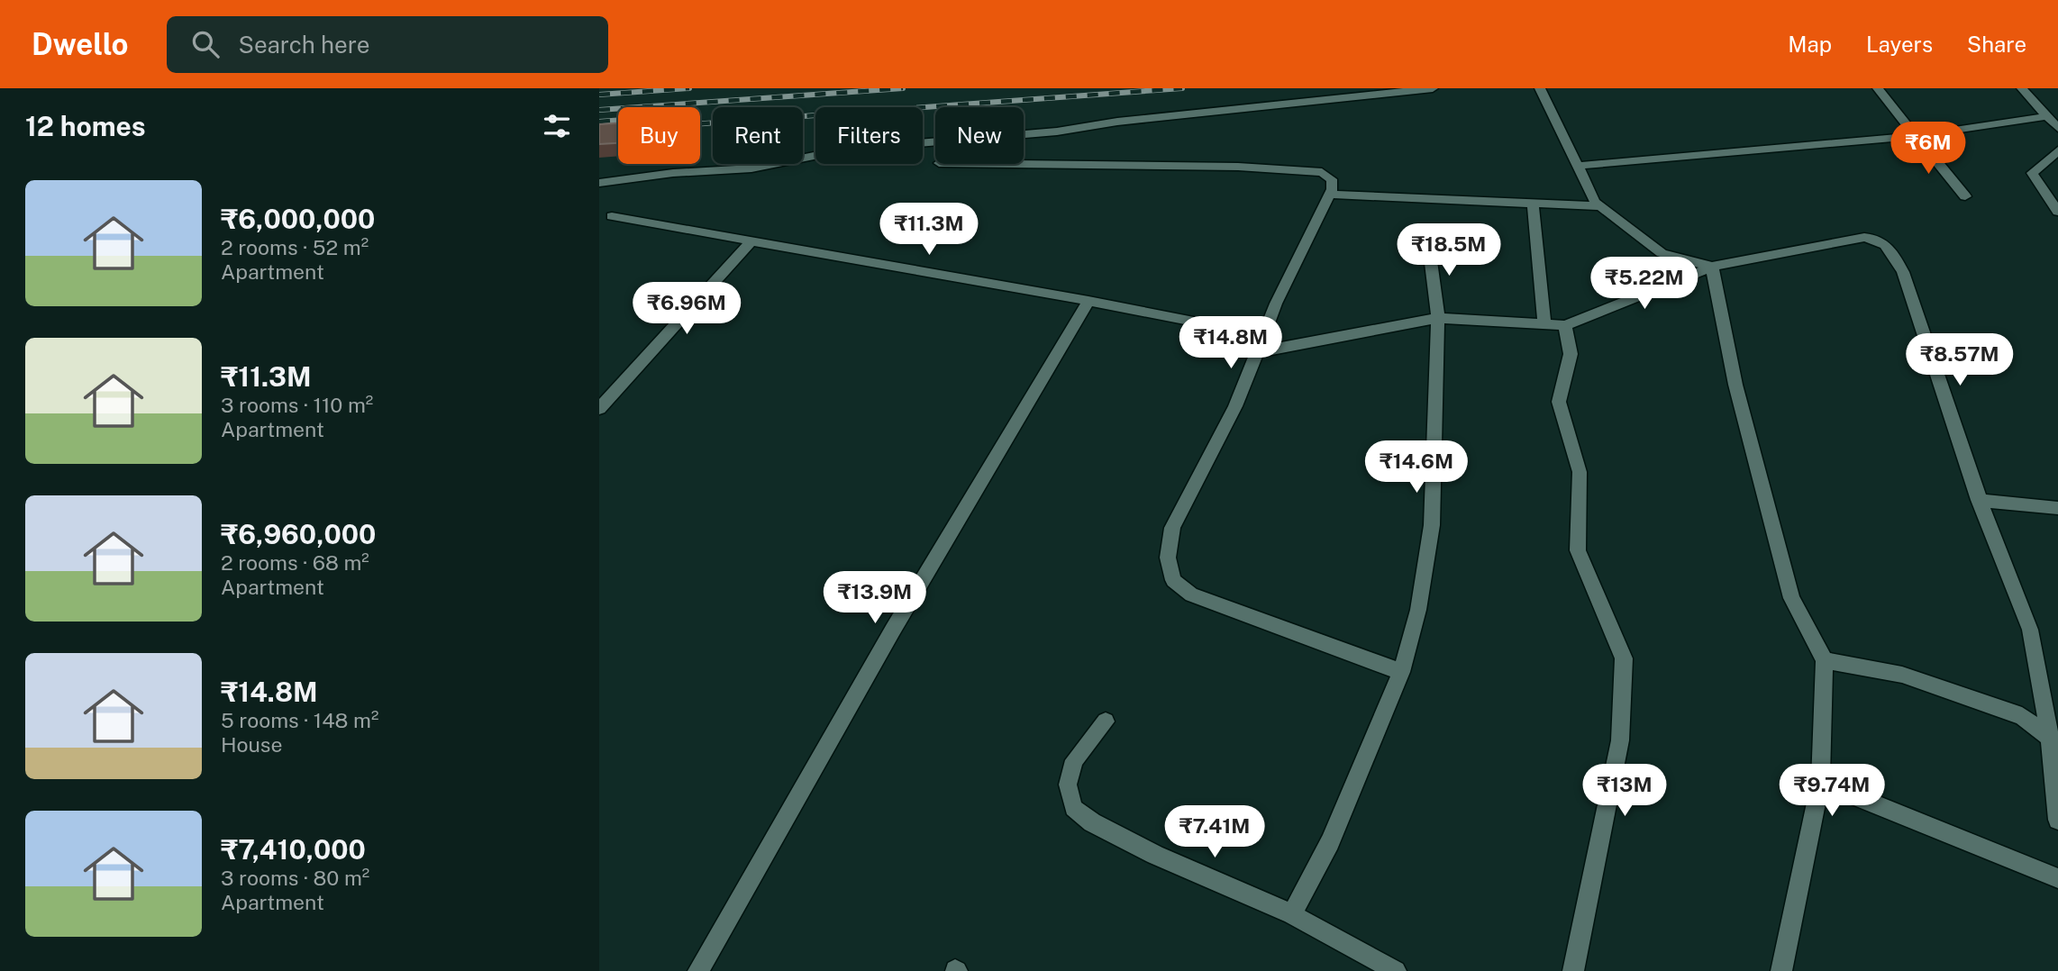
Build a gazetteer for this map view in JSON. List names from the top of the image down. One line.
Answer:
{"page":{"header":"Dwello","search":"Search here","nav":["Map","Layers","Share"],"heading":"12 homes","chip":["Buy","Rent","Filters","New"],"price":["₹6M","₹11.3M","₹18.5M","₹5.22M","₹6.96M","₹14.8M","₹8.57M","₹14.6M","₹13.9M","₹13M","₹9.74M","₹7.41M"],"list":[{"name":"₹6,000,000","note":"2 rooms · 52 m² · Apartment"},{"name":"₹11.3M","note":"3 rooms · 110 m² · Apartment"},{"name":"₹6,960,000","note":"2 rooms · 68 m² · Apartment"},{"name":"₹14.8M","note":"5 rooms · 148 m² · House"},{"name":"₹7,410,000","note":"3 rooms · 80 m² · Apartment"}]}}
